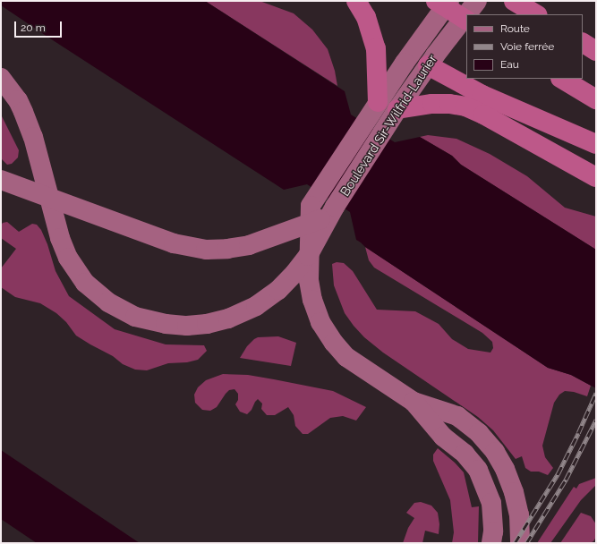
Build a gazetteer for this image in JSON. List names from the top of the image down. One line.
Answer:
{"streets":{"main road":["Boulevard Sir-Wilfrid-Laurier"]},"legend":["Route","Voie ferrée","Eau"],"scale_bar":"20 m"}
